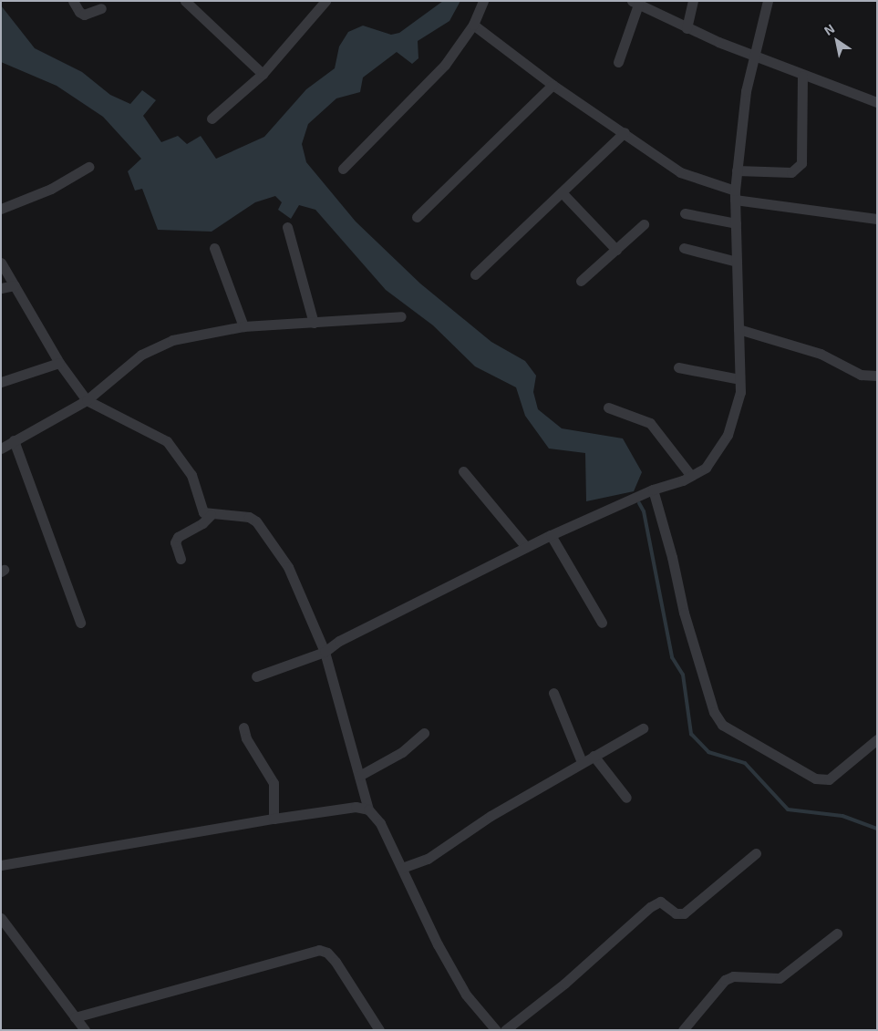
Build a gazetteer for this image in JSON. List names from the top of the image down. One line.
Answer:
{"north":"top left"}
